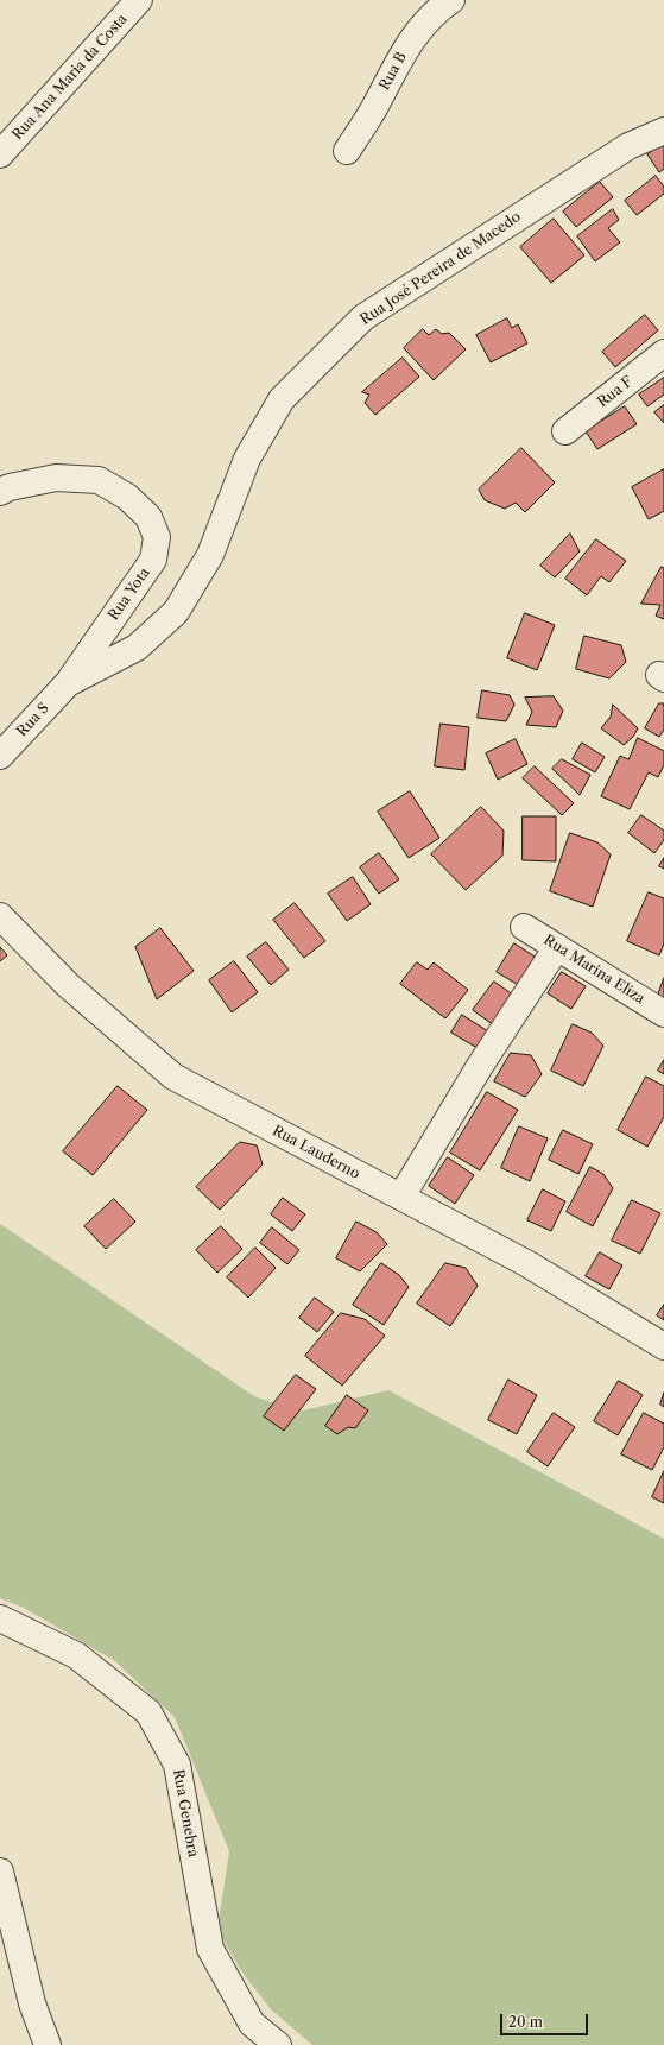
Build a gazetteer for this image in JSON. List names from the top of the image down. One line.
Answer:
{"streets":{"street":["Rua B","Rua Ana Maria da Costa","Rua José Pereira de Macedo","Rua F","Rua Yota","Rua S","Rua Marina Eliza","Rua Lauderno","Rua Genebra"]},"crossings":[["Rua José Pereira de Macedo","Rua Yota"],["Rua José Pereira de Macedo","Rua S"],["Rua Yota","Rua S"]],"scale_bar":"20 m"}
